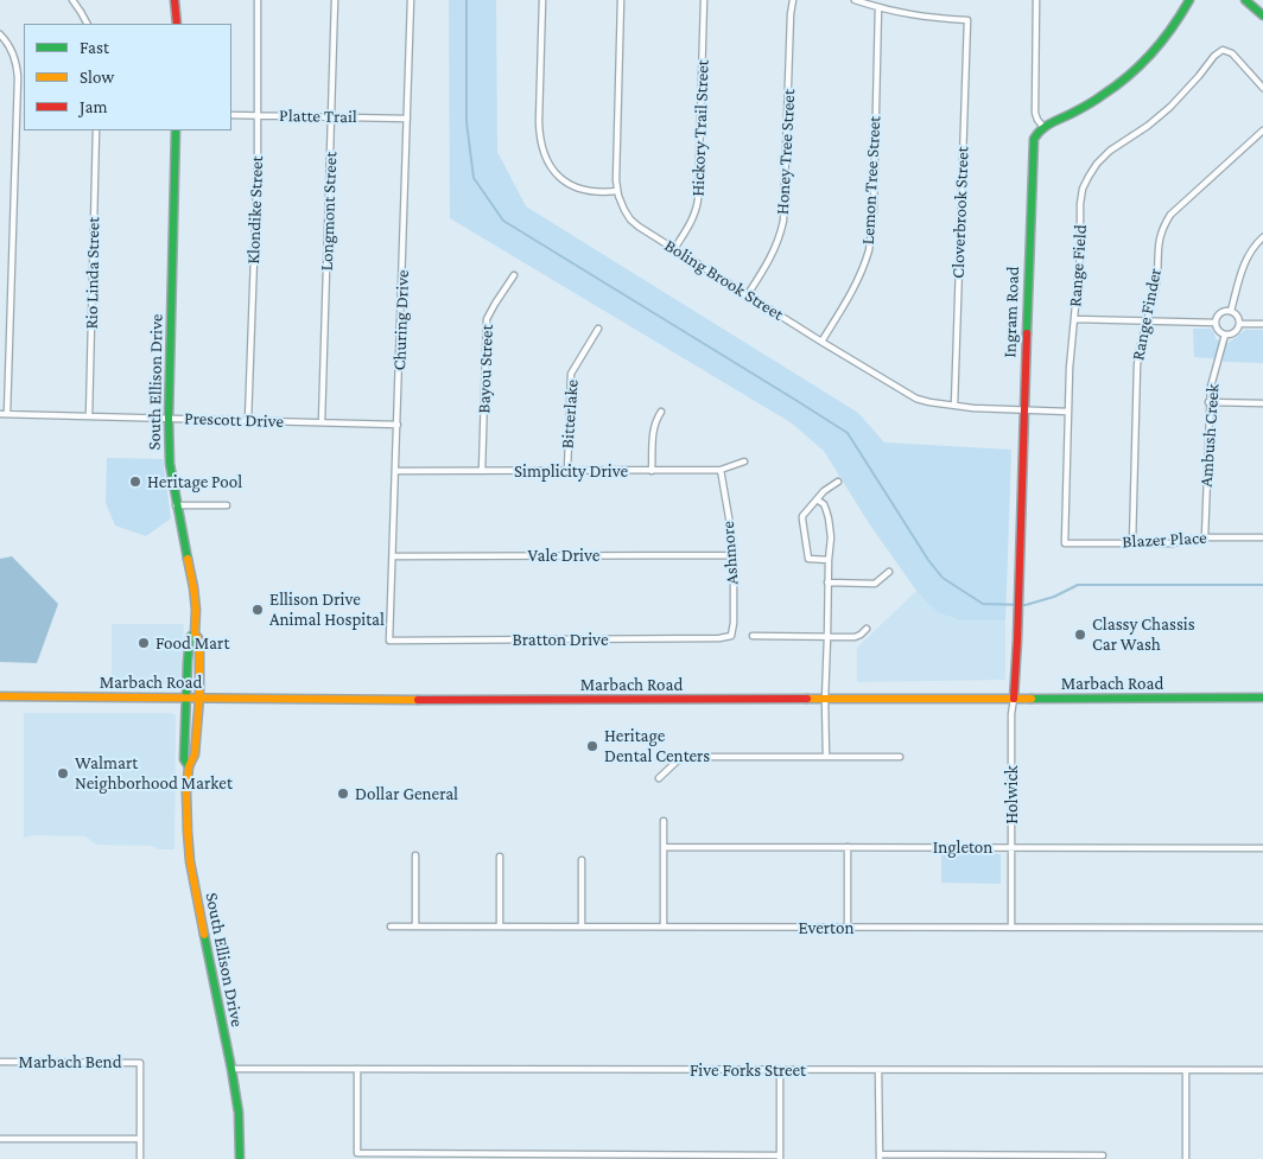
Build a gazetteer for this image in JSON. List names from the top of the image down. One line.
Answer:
{"streets":{"street":["Platte Trail","Hickory Trail Street","Honey Tree Street","Lemon Tree Street","Klondike Street","Longmont Street","Cloverbrook Street","Range Field","Rio Linda Street","Boling Brook Street","Ingram Road","Range Finder","Churing Drive","Bayou Street","South Ellison Drive","Bitterlake","Prescott Drive","Ambush Creek","Simplicity Drive","Blazer Place","Ashmore","Vale Drive","Bratton Drive","Marbach Road","Holwick","Ingleton","Everton","Marbach Bend","Five Forks Street"]},"crossings":[["Platte Trail","Klondike Street"],["Platte Trail","Longmont Street"],["Platte Trail","Churing Drive"],["Hickory Trail Street","Boling Brook Street"],["Honey Tree Street","Boling Brook Street"],["Lemon Tree Street","Cloverbrook Street"],["Lemon Tree Street","Boling Brook Street"],["Klondike Street","Prescott Drive"],["Longmont Street","Prescott Drive"],["Cloverbrook Street","Boling Brook Street"],["Range Field","Boling Brook Street"],["Range Field","Blazer Place"],["Rio Linda Street","Prescott Drive"],["Boling Brook Street","Ingram Road"],["Ingram Road","Marbach Road"],["Ingram Road","Holwick"],["Range Finder","Blazer Place"],["Churing Drive","Prescott Drive"],["Churing Drive","Simplicity Drive"],["Churing Drive","Vale Drive"],["Churing Drive","Bratton Drive"],["Bayou Street","Simplicity Drive"],["South Ellison Drive","Prescott Drive"],["South Ellison Drive","Marbach Road"],["South Ellison Drive","Five Forks Street"],["Bitterlake","Simplicity Drive"],["Ambush Creek","Blazer Place"],["Simplicity Drive","Ashmore"],["Ashmore","Vale Drive"],["Ashmore","Bratton Drive"],["Marbach Road","Holwick"],["Holwick","Ingleton"],["Holwick","Everton"]],"places":["Heritage Pool","Ellison Drive Animal Hospital","Classy Chassis Car Wash","Food Mart","Heritage Dental Centers","Walmart Neighborhood Market","Dollar General"],"legend":["Fast","Slow","Jam"]}
